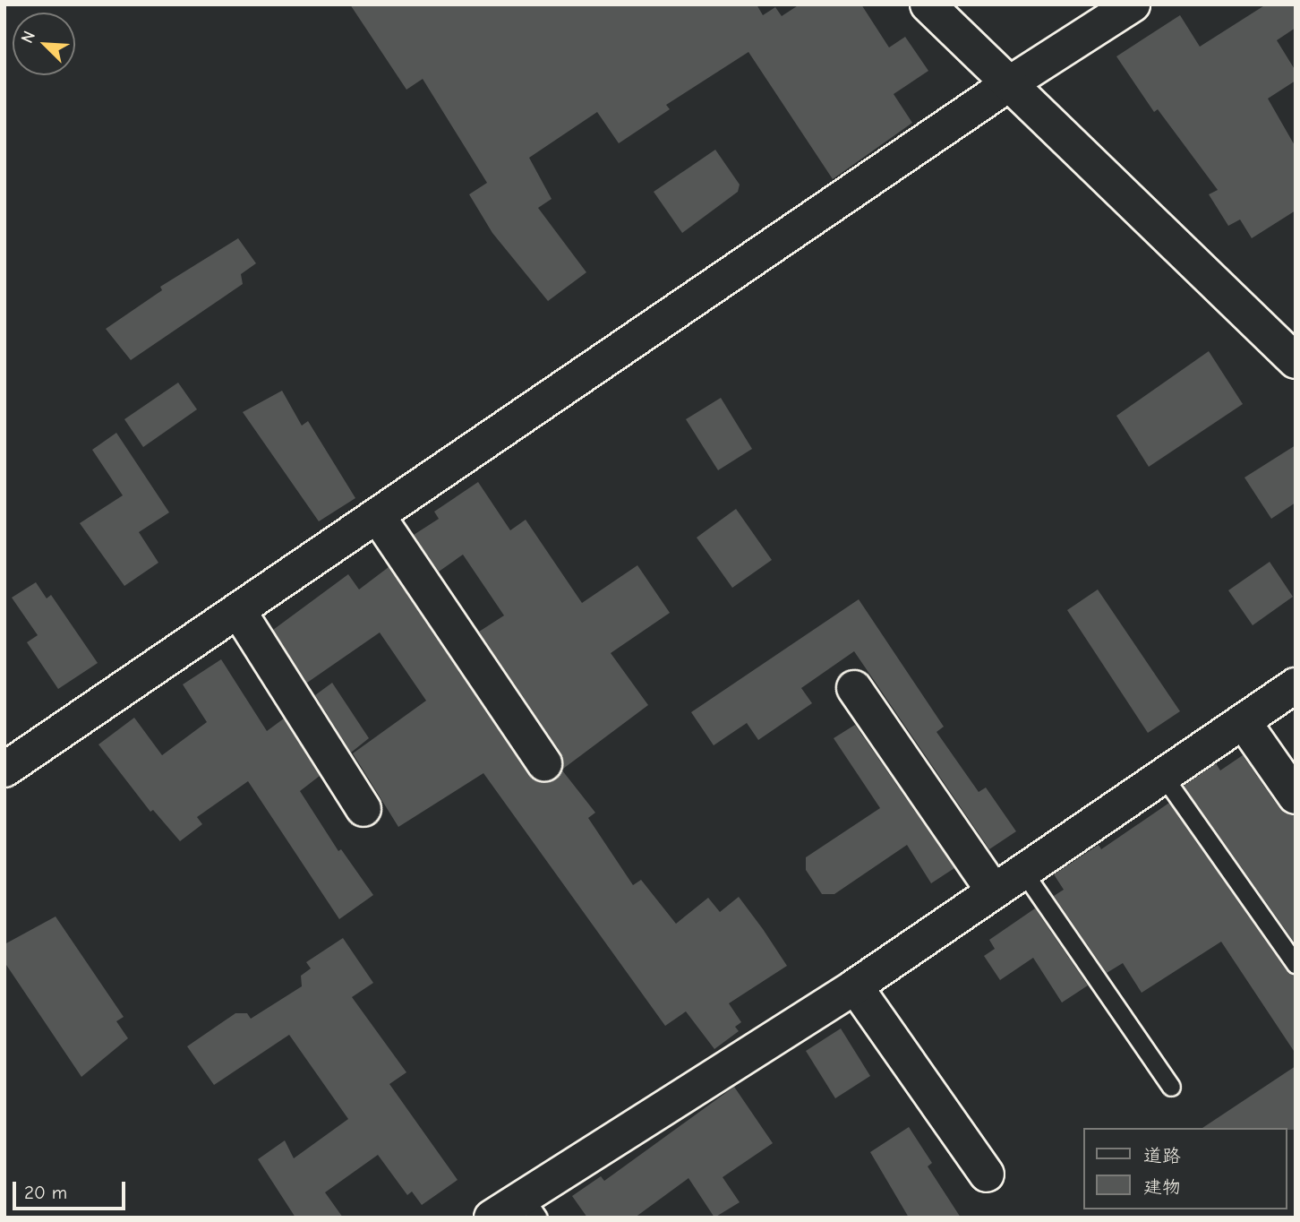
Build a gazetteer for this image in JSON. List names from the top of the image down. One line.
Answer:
{"legend":["道路","建物"],"scale_bar":"20 m","north":"top left"}
